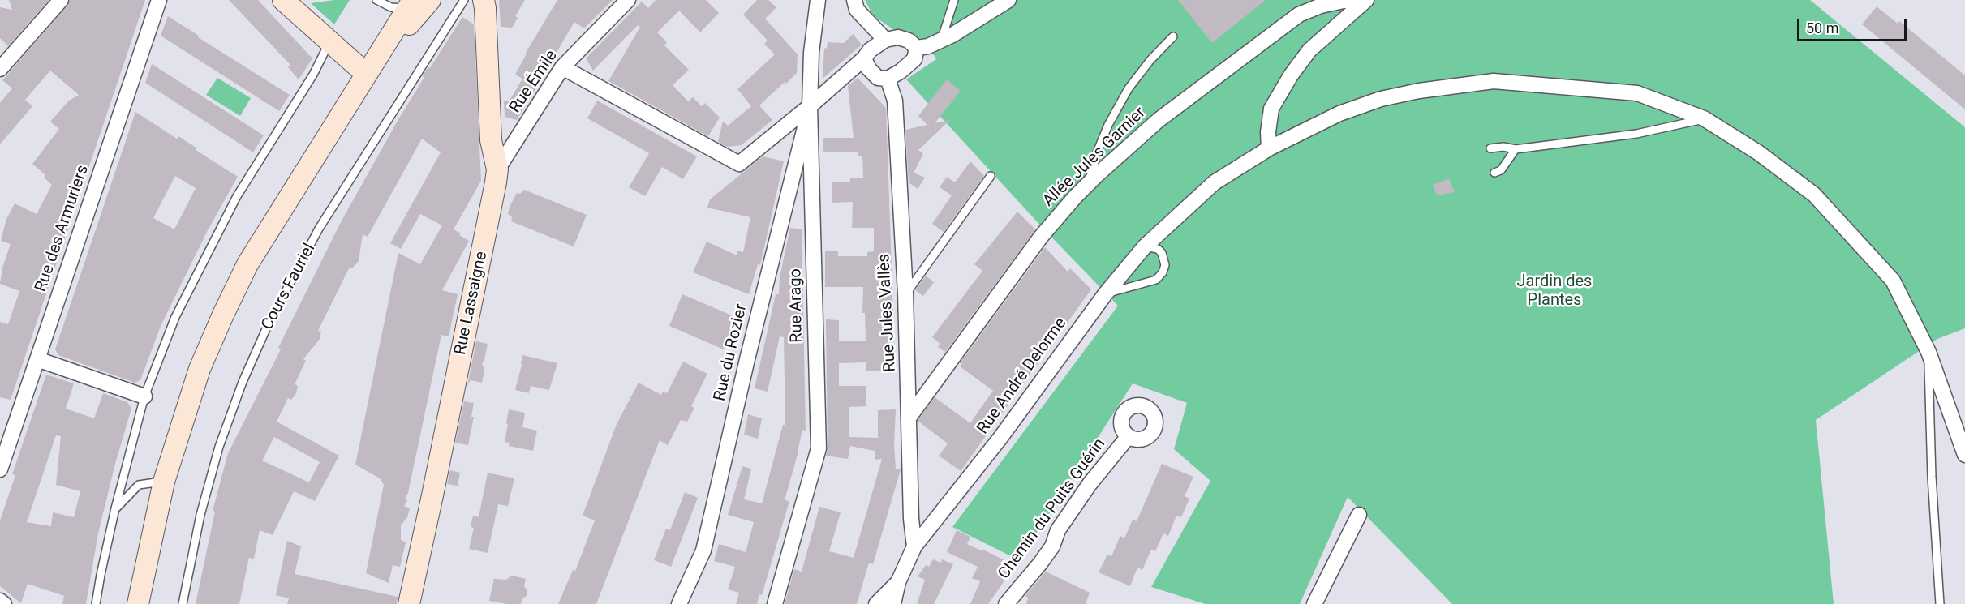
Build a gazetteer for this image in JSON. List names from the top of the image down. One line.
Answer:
{"streets":{"main road":["Rue Lassaigne"],"street":["Rue Émile","Allée Jules Garnier","Rue des Armuriers","Rue Arago","Rue Jules Vallès","Rue du Rozier","Rue André Delorme","Chemin du Puits Guérin"],"lane":["Cours Fauriel"]},"crossings":[["Rue Émile","Rue Lassaigne"],["Allée Jules Garnier","Rue Jules Vallès"],["Rue Arago","Rue du Rozier"],["Rue Jules Vallès","Rue André Delorme"]],"parks":["Jardin des Plantes"],"scale_bar":"50 m"}
